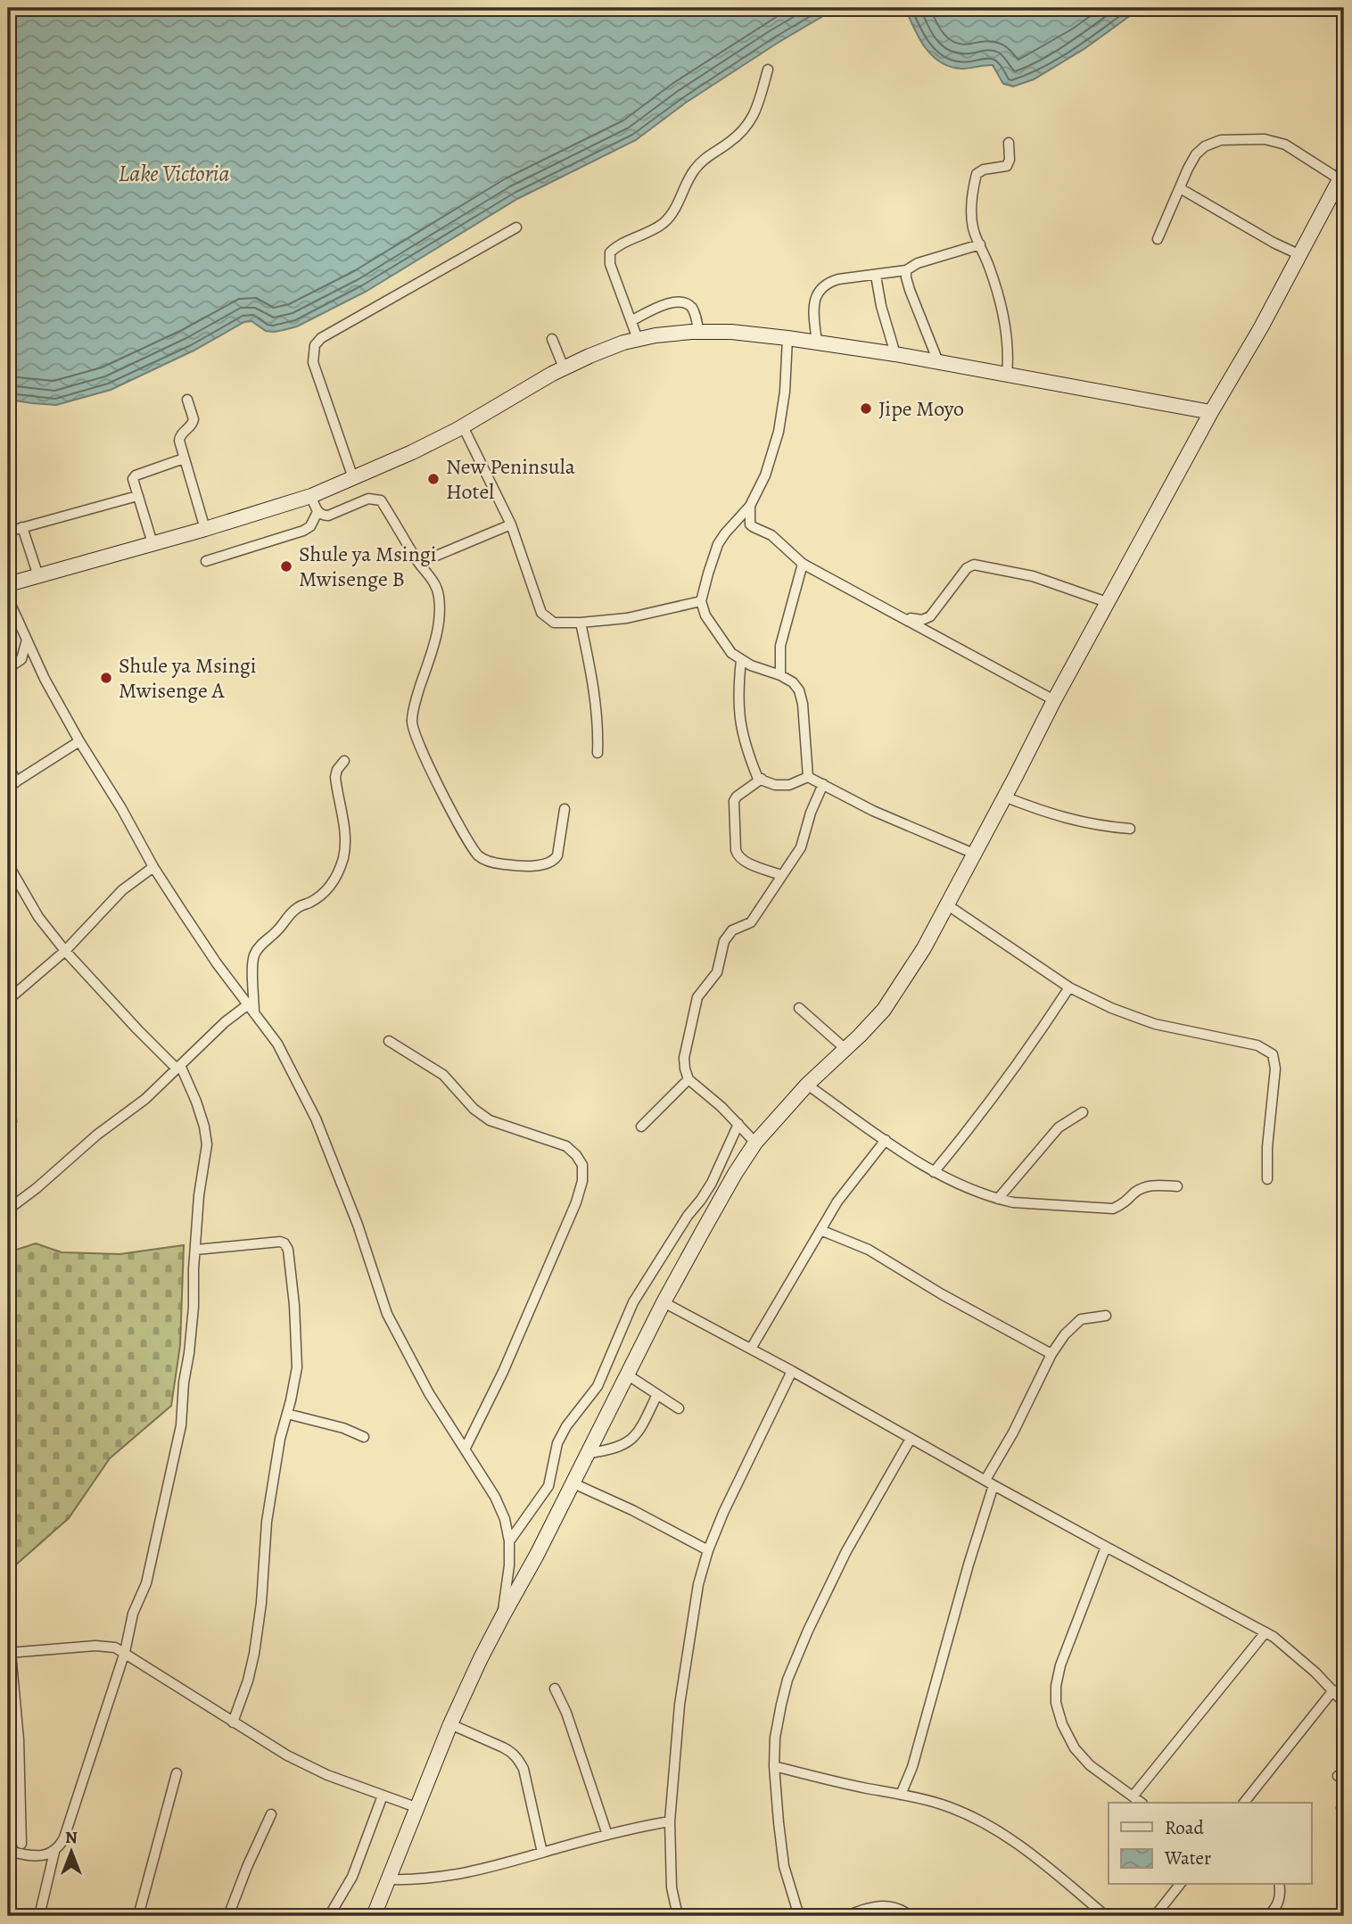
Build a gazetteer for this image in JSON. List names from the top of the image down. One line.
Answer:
{"water":["Lake Victoria"],"places":["Jipe Moyo","New Peninsula Hotel","Shule ya Msingi Mwisenge B","Shule ya Msingi Mwisenge A"],"legend":["Road","Water"],"north":"top"}
